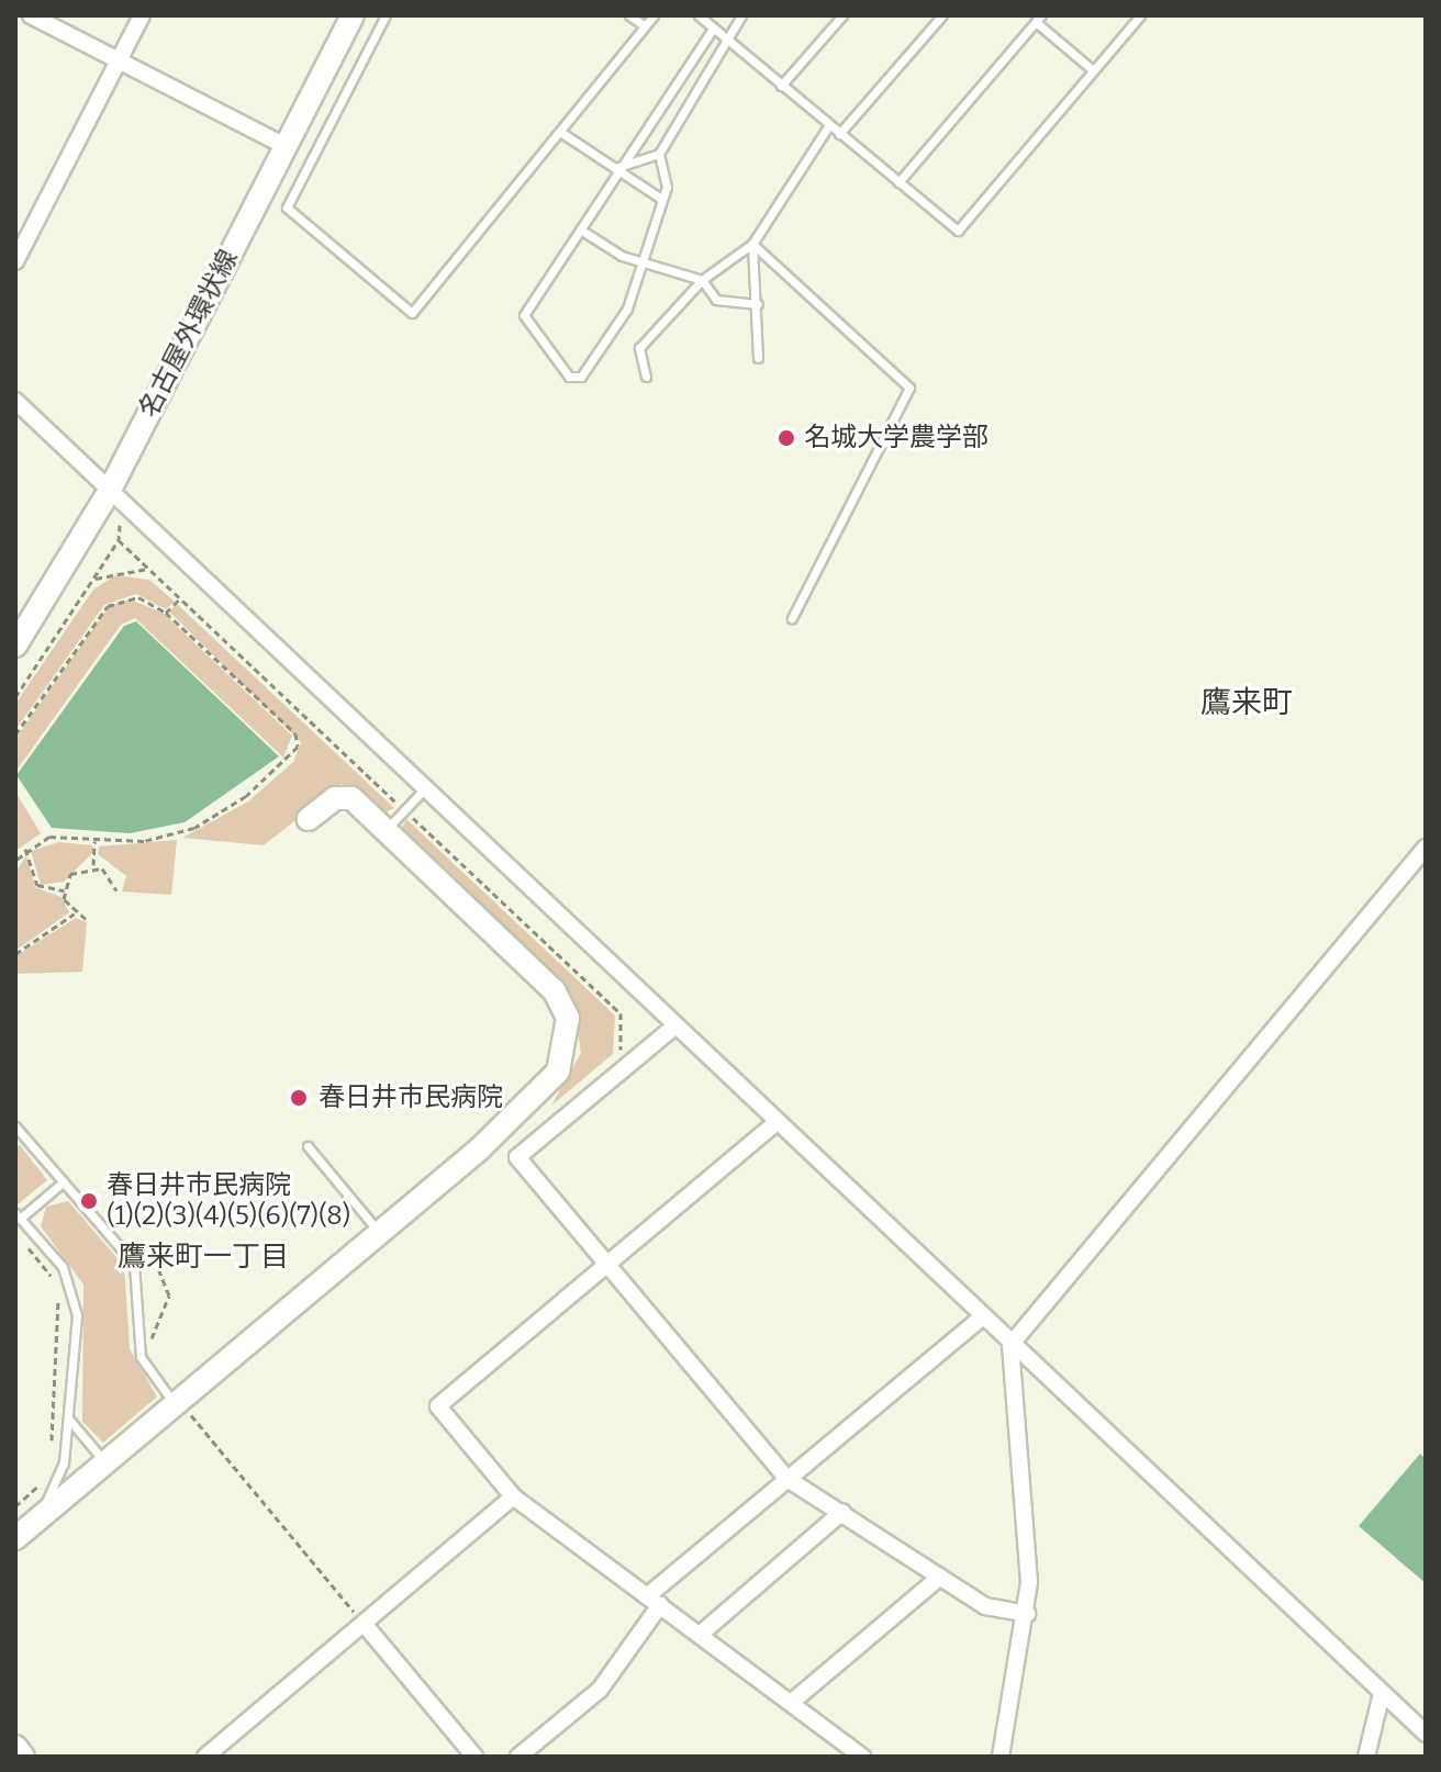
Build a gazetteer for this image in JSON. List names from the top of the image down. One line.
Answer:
{"streets":{"street":["名古屋外環状線"]},"districts":["鷹来町","鷹来町一丁目"],"places":["名城大学農学部","春日井市民病院","春日井市民病院 (1)(2)(3)(4)(5)(6)(7)(8)"]}
